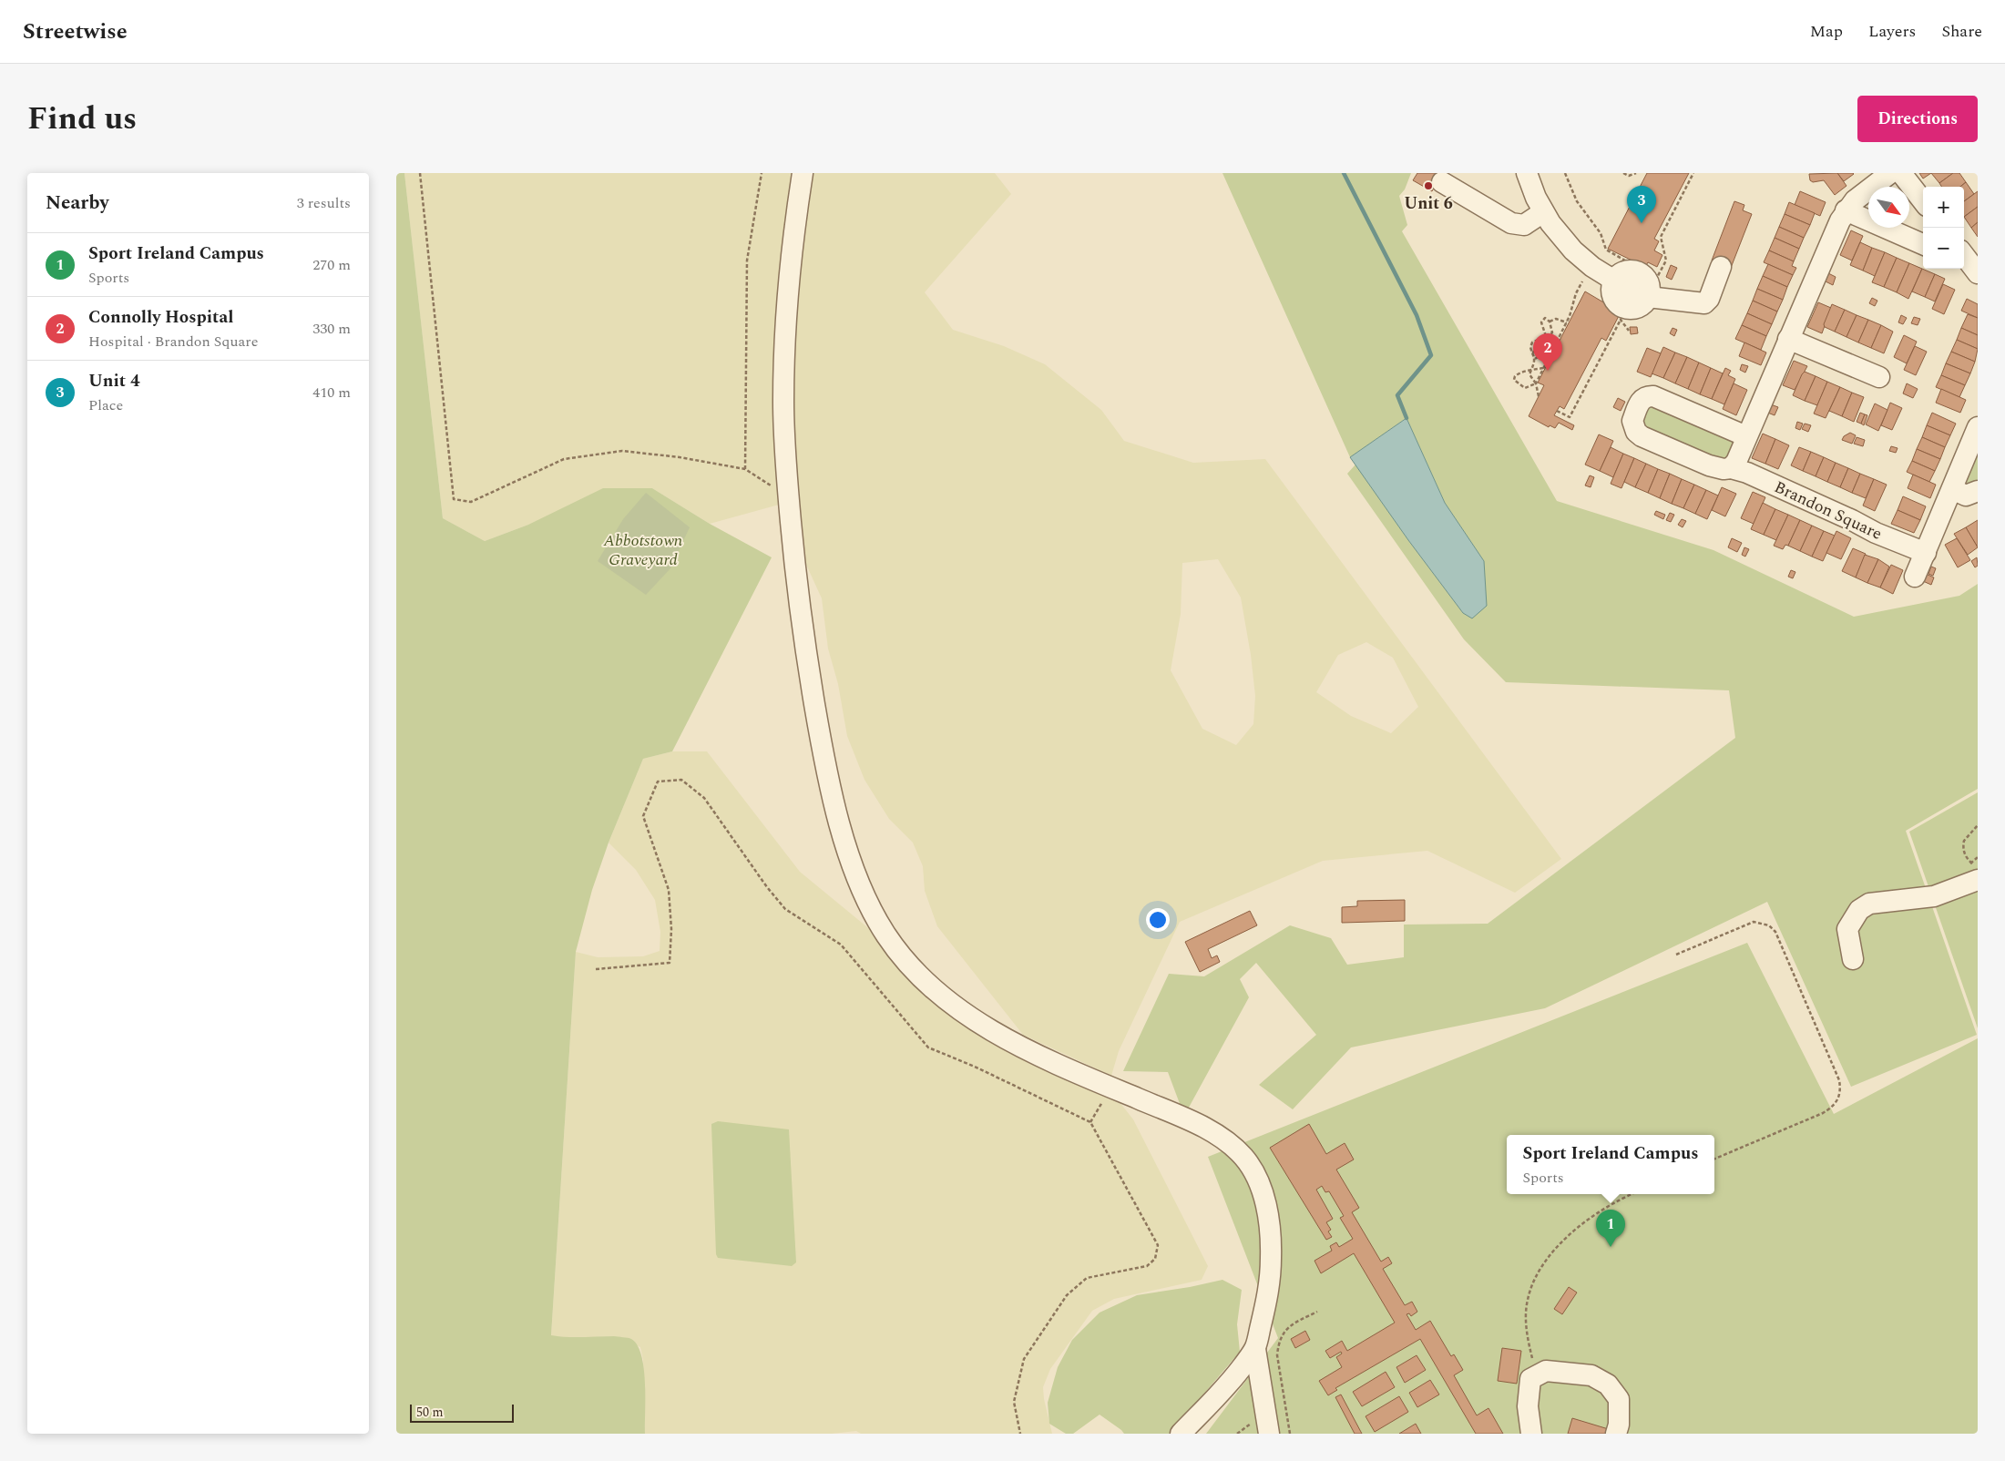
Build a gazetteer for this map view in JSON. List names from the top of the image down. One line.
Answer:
{"streets":{"street":["Brandon Square"]},"parks":["Abbotstown Graveyard"],"places":["Unit 6"],"scale_bar":"50 m","north":"bottom right","page":{"header":"Streetwise","nav":["Map","Layers","Share"],"title":"Find us","buttons":"Directions","heading":["Nearby","3 results"],"pins":["3","2","1"],"map_buttons":["+","−"],"list":[{"mark":"1","name":"Sport Ireland Campus","note":"Sports","value":"270 m"},{"mark":"2","name":"Connolly Hospital","note":"Hospital · Brandon Square","value":"330 m"},{"mark":"3","name":"Unit 4","note":"Place","value":"410 m"}],"popup":["Sport Ireland Campus","Sports"],"scale":"50 m"}}
